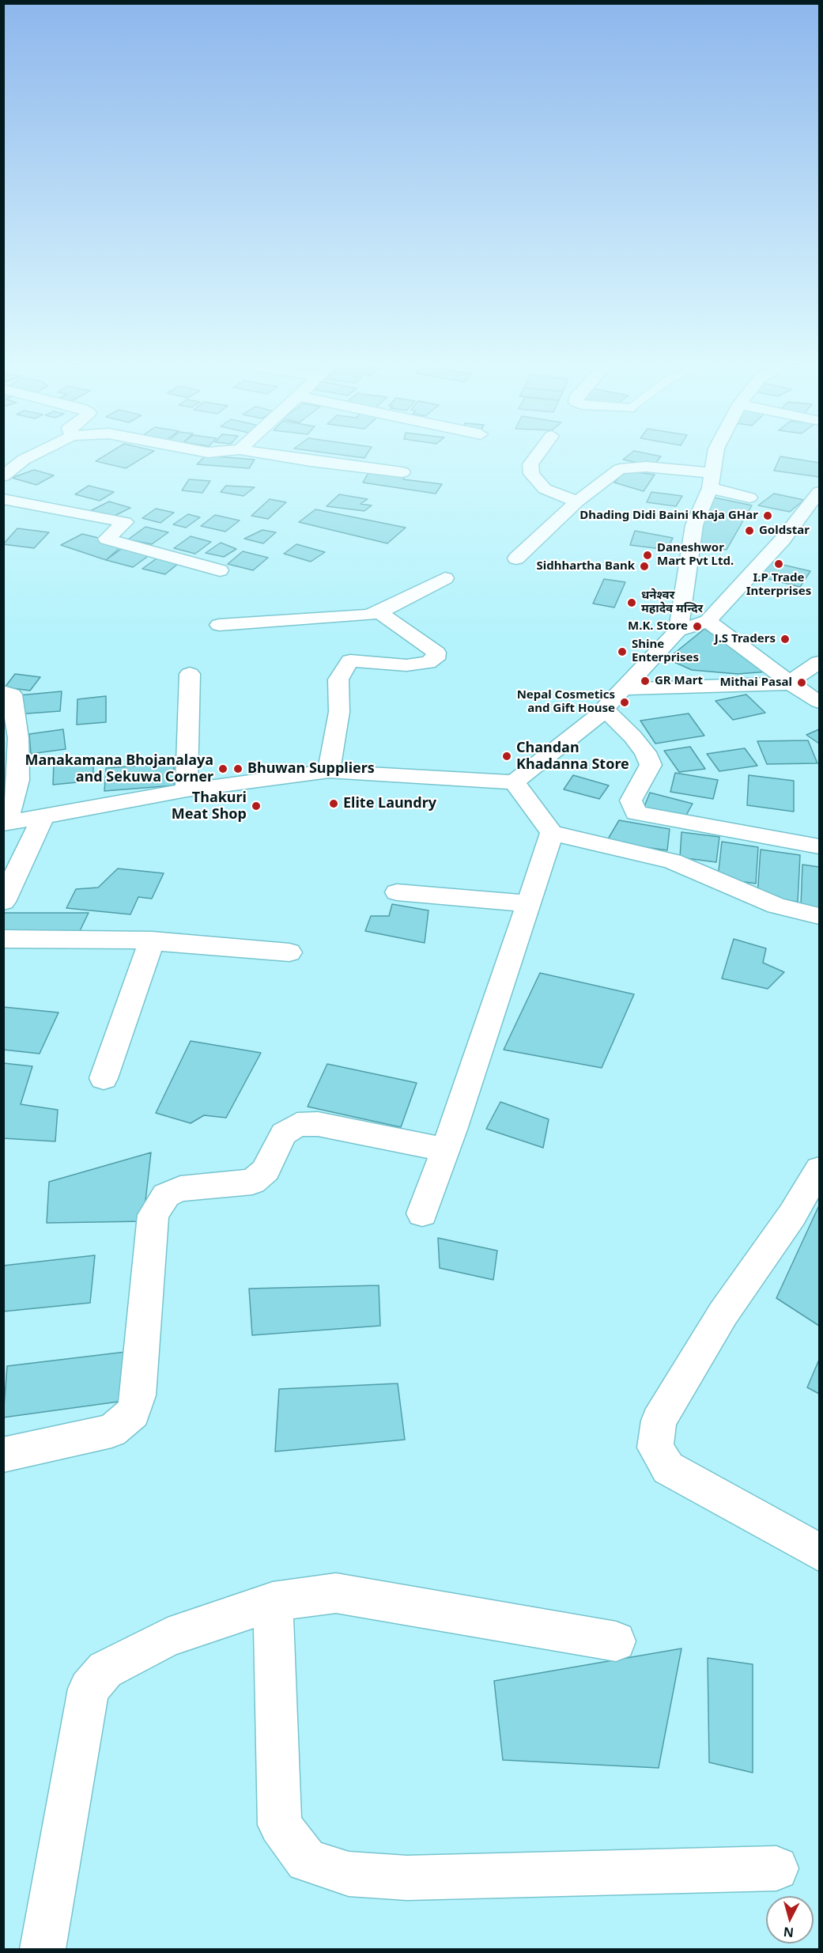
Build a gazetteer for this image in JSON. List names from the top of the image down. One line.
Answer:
{"places":["Dhading Didi Baini Khaja GHar","Goldstar","Daneshwor Mart Pvt Ltd.","I.P Trade Interprises","Sidhhartha Bank","धनेश्वर महादेव मन्दिर","M.K. Store","J.S Traders","Shine Enterprises","GR Mart","Mithai Pasal","Nepal Cosmetics and Gift House","Chandan Khadanna Store","Manakamana Bhojanalaya and Sekuwa Corner","Bhuwan Suppliers","Elite Laundry","Thakuri Meat Shop"],"north":"bottom"}
